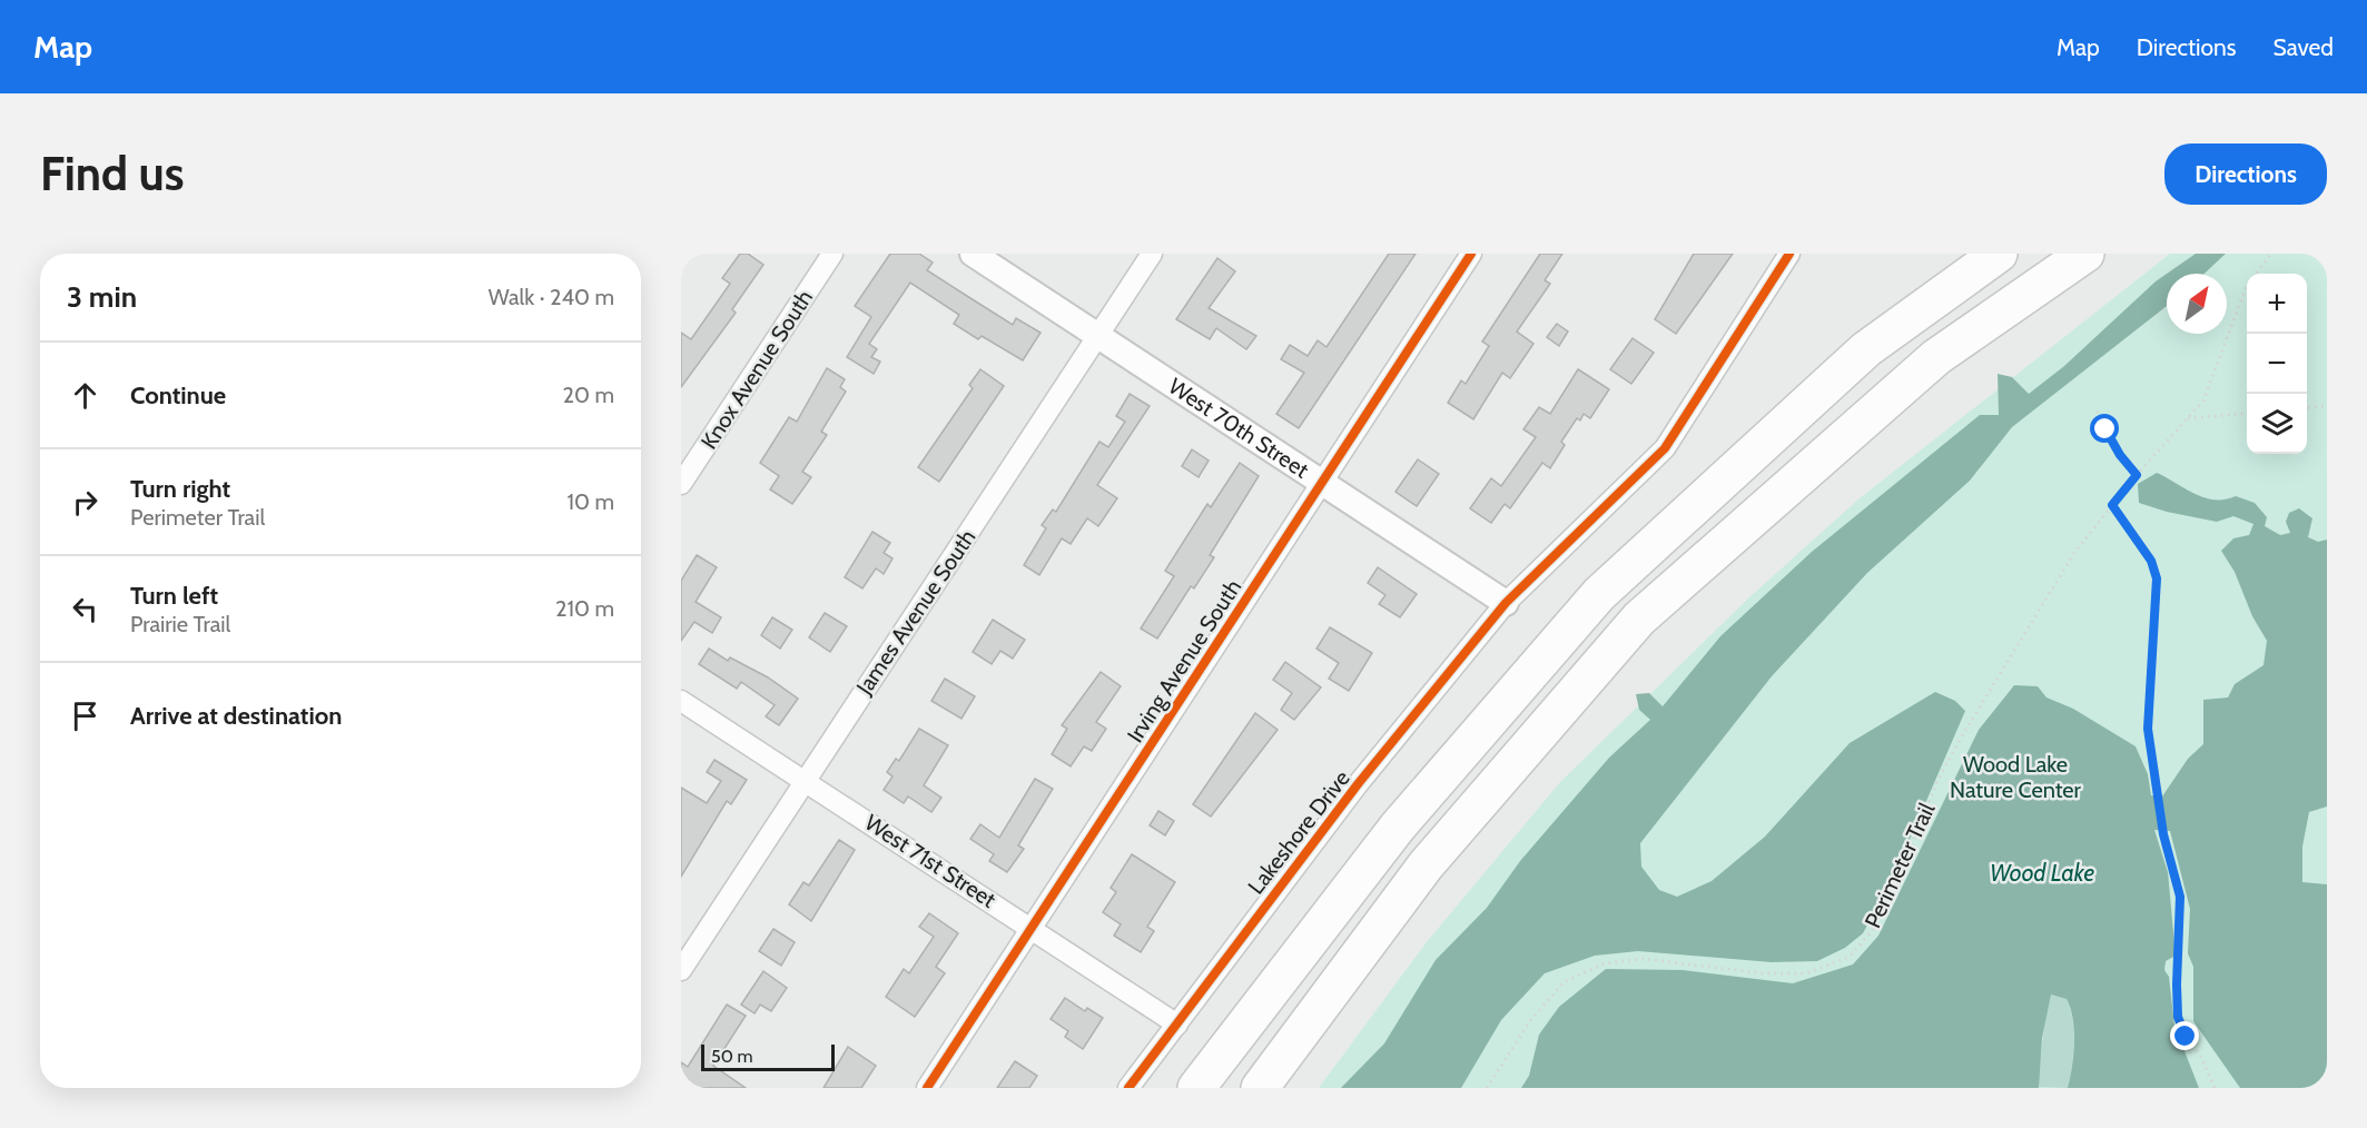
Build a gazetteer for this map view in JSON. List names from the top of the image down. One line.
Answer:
{"streets":{"street":["Knox Avenue South","West 70th Street","James Avenue South","Irving Avenue South","Lakeshore Drive","West 71st Street"],"path":["Perimeter Trail"]},"crossings":[["West 70th Street","James Avenue South"],["West 70th Street","Irving Avenue South"],["West 70th Street","Lakeshore Drive"],["James Avenue South","West 71st Street"],["Irving Avenue South","West 71st Street"],["Lakeshore Drive","West 71st Street"]],"water":["Wood Lake"],"parks":["Wood Lake Nature Center"],"scale_bar":"50 m","north":"top right","page":{"header":"Map","nav":["Map","Directions","Saved"],"buttons":"Directions","title":"Find us","heading":["3 min","Walk · 240 m"],"map_buttons":["+","−"],"list":[["Continue","20 m"],["Turn right","Perimeter Trail","10 m"],["Turn left","Prairie Trail","210 m"],"Arrive at destination"],"scale":"50 m"}}
